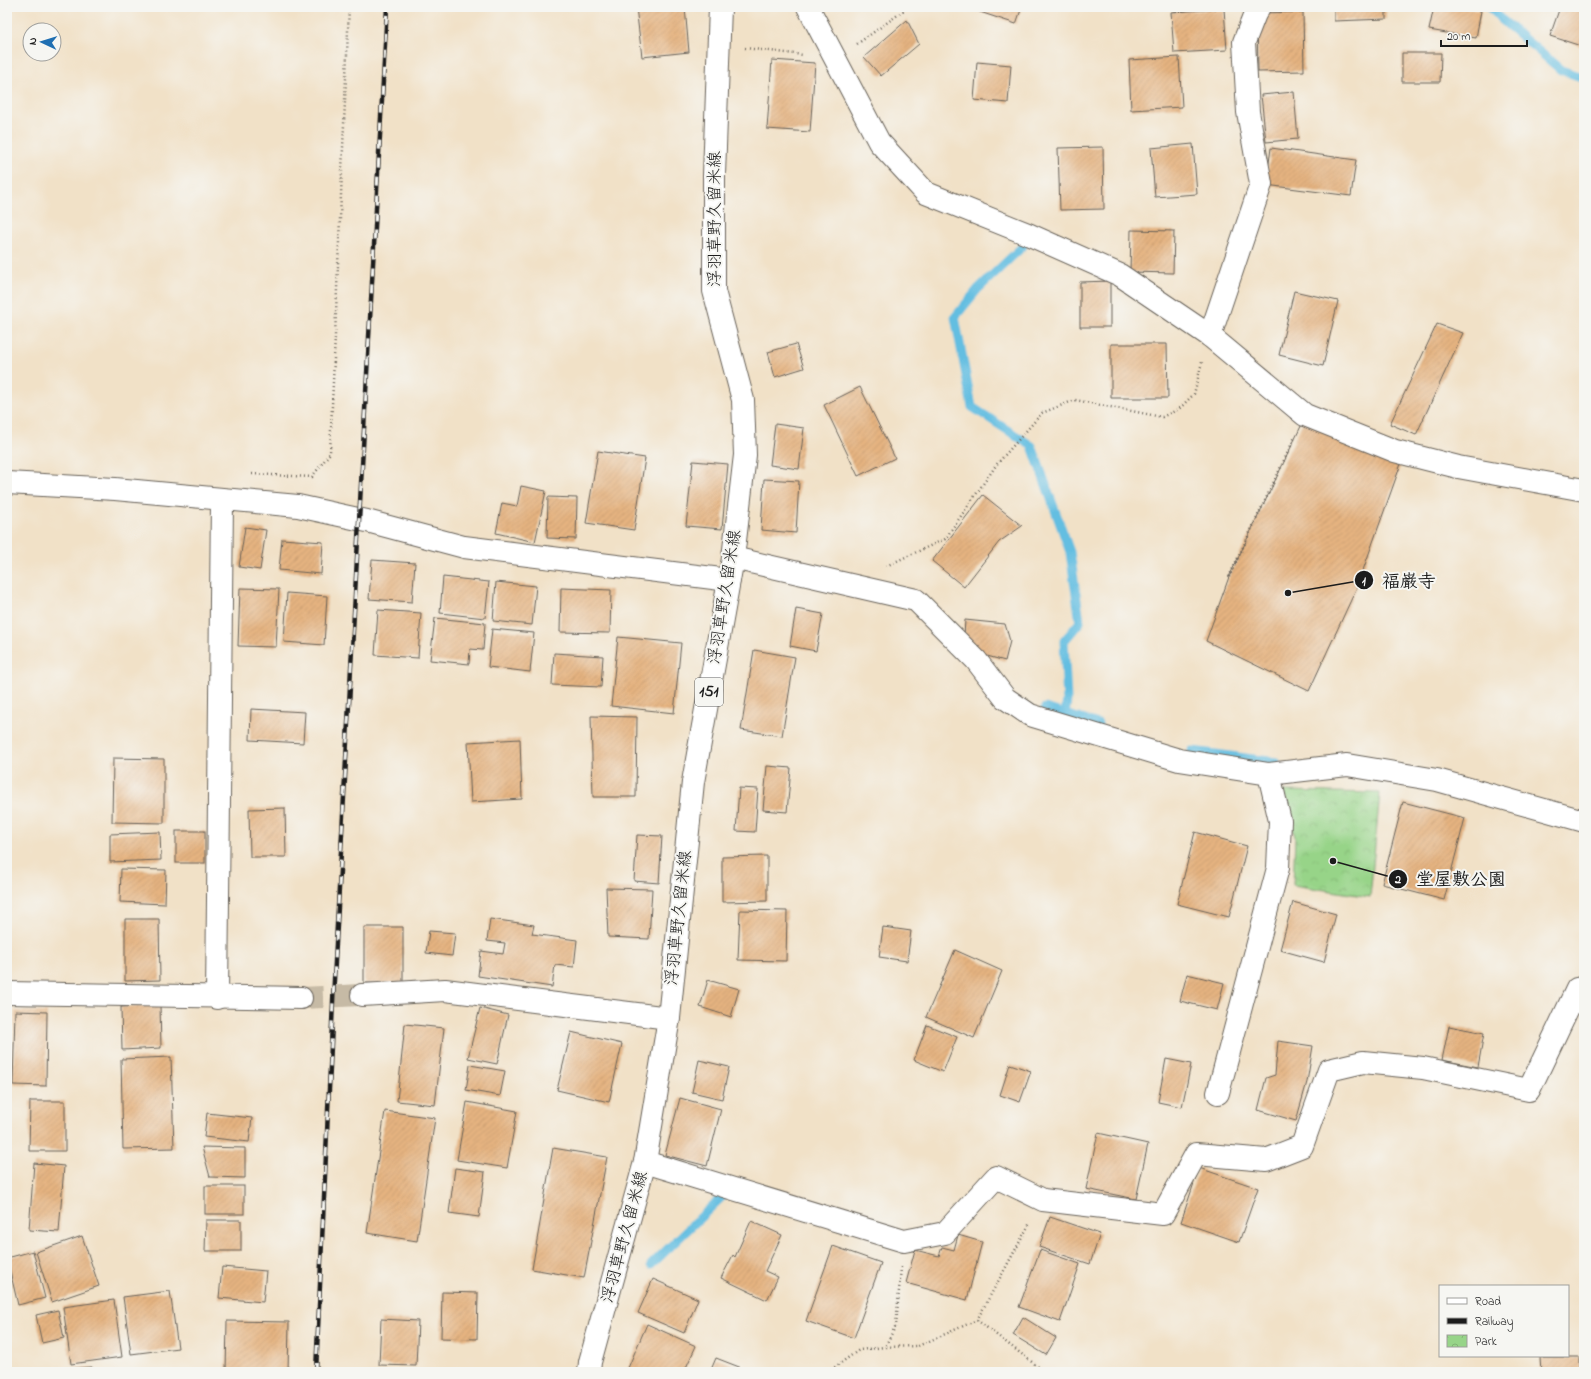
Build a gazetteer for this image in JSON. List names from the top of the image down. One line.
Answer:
{"streets":{"street":["浮羽草野久留米線","151"]},"places":["福巌寺","堂屋敷公園"],"legend":["Road","Railway","Park"],"scale_bar":"20 m","north":"left"}
